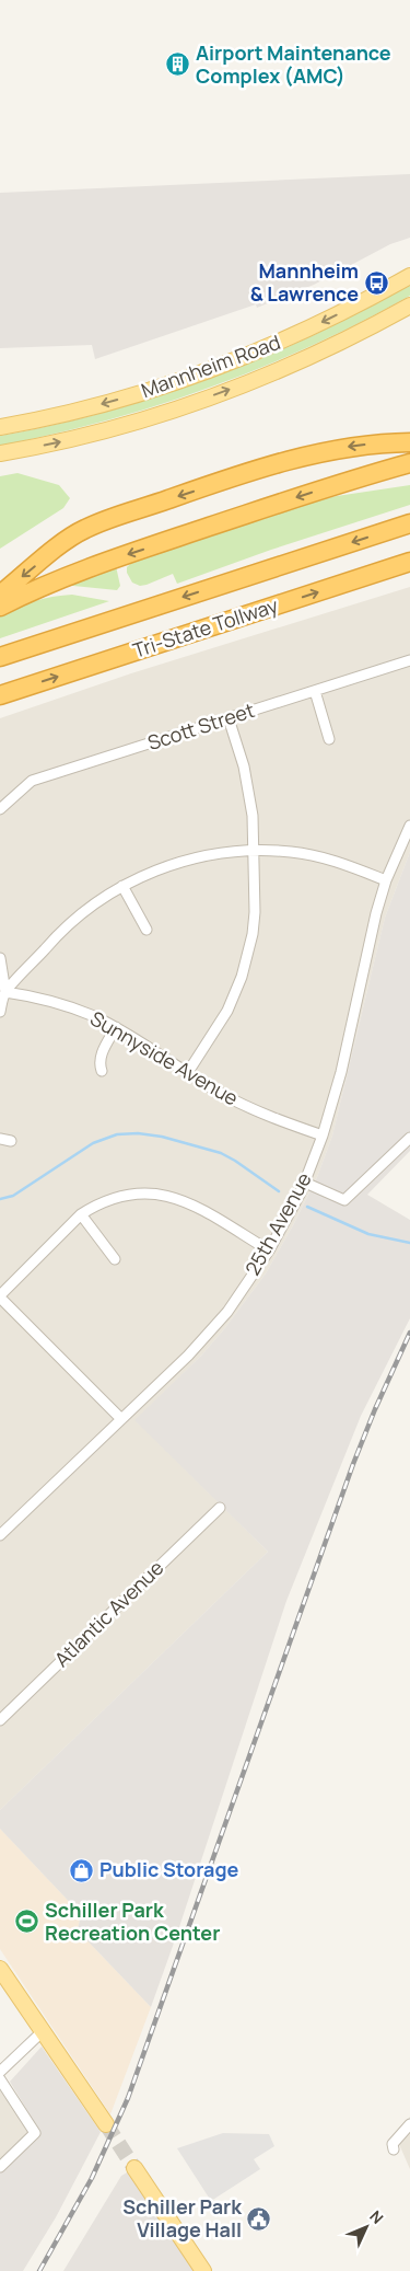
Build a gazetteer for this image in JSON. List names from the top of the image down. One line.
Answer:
{"streets":{"highway":["Tri-State Tollway"],"main road":["Mannheim Road"],"street":["Scott Street","Sunnyside Avenue","25th Avenue","Atlantic Avenue"]},"crossings":[["Sunnyside Avenue","25th Avenue"]],"places":{"building":["Airport Maintenance Complex (AMC)"],"bus stop":["Mannheim & Lawrence"],"shop":["Public Storage"],"sports":["Schiller Park Recreation Center"],"public building":["Schiller Park Village Hall"]},"north":"top right"}
